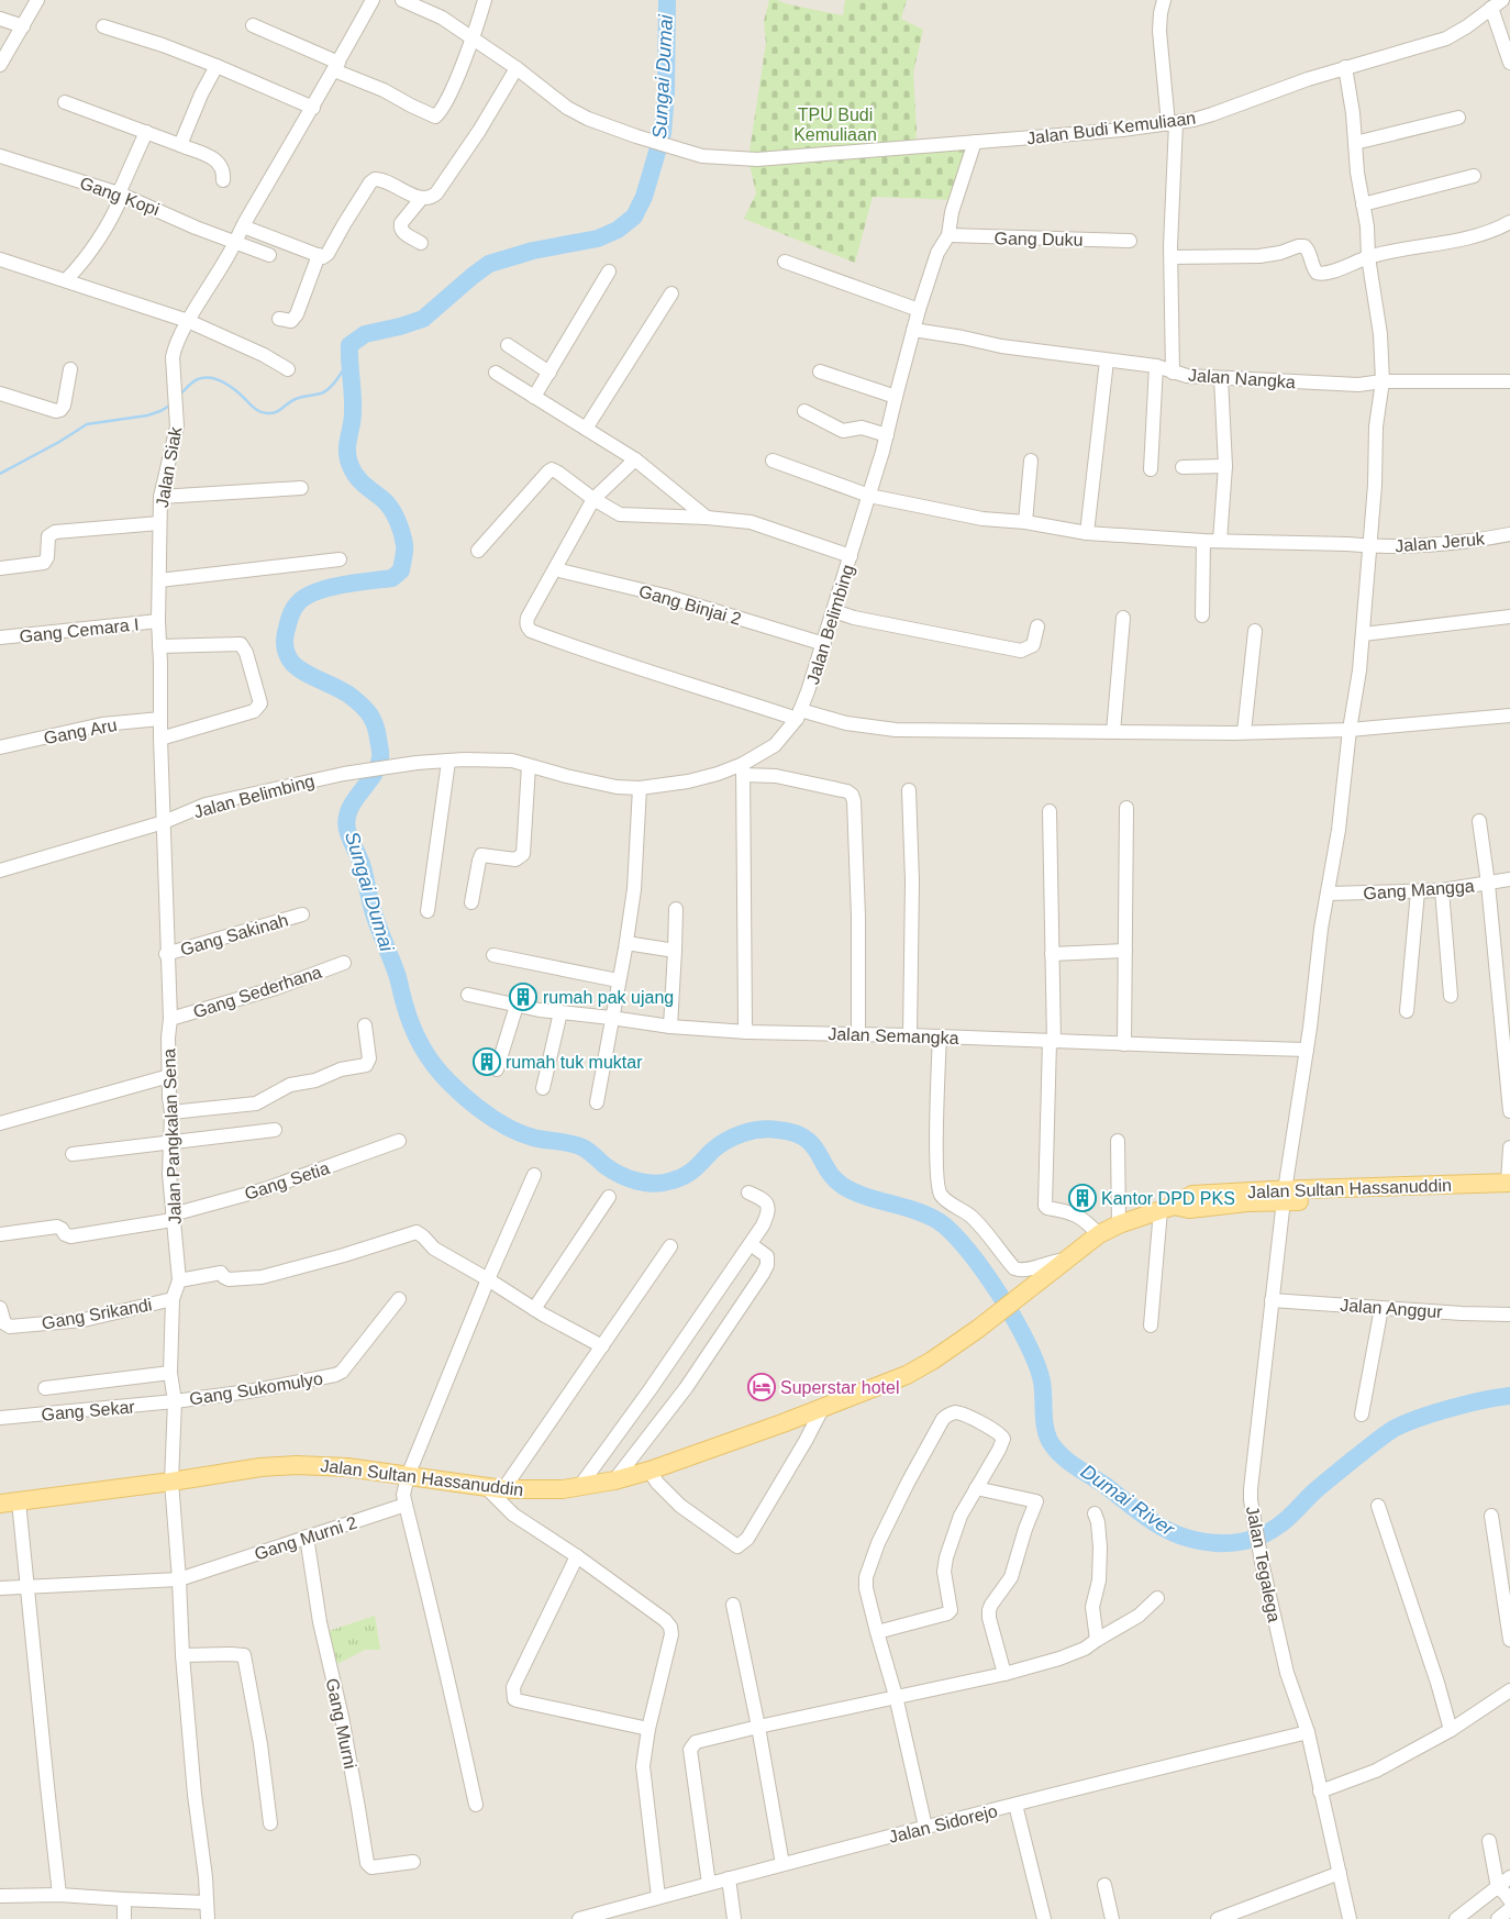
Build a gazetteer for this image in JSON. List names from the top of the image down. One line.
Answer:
{"streets":{"main road":["Jalan Sultan Hassanuddin"],"street":["Jalan Budi Kemuliaan","Gang Kopi","Gang Duku","Jalan Nangka","Jalan Siak","Jalan Jeruk","Gang Binjai 2","Jalan Belimbing","Gang Cemara I","Gang Aru","Gang Mangga","Gang Sakinah","Gang Sederhana","Jalan Semangka","Jalan Pangkalan Sena","Gang Setia","Jalan Anggur","Gang Srikandi","Gang Sukomulyo","Gang Sekar","Gang Murni 2","Jalan Tegalega","Gang Murni","Jalan Sidorejo"]},"crossings":[["Jalan Budi Kemuliaan","Jalan Belimbing"],["Jalan Budi Kemuliaan","Jalan Tegalega"],["Gang Kopi","Jalan Siak"],["Gang Duku","Jalan Belimbing"],["Jalan Nangka","Jalan Belimbing"],["Jalan Nangka","Jalan Tegalega"],["Jalan Siak","Jalan Belimbing"],["Jalan Siak","Gang Cemara I"],["Jalan Siak","Gang Aru"],["Jalan Siak","Jalan Pangkalan Sena"],["Jalan Jeruk","Jalan Belimbing"],["Jalan Jeruk","Jalan Tegalega"],["Gang Binjai 2","Jalan Belimbing"],["Jalan Belimbing","Jalan Pangkalan Sena"],["Gang Mangga","Jalan Tegalega"],["Gang Sakinah","Jalan Pangkalan Sena"],["Gang Sederhana","Jalan Pangkalan Sena"],["Jalan Semangka","Jalan Tegalega"],["Jalan Pangkalan Sena","Gang Setia"],["Jalan Pangkalan Sena","Jalan Sultan Hassanuddin"],["Jalan Pangkalan Sena","Gang Srikandi"],["Jalan Pangkalan Sena","Gang Sukomulyo"],["Jalan Pangkalan Sena","Gang Sekar"],["Jalan Pangkalan Sena","Gang Murni 2"],["Jalan Anggur","Jalan Tegalega"],["Gang Sukomulyo","Gang Sekar"],["Gang Murni 2","Gang Murni"],["Jalan Tegalega","Jalan Sidorejo"]],"water":["Sungai Dumai","Dumai River"],"parks":["TPU Budi Kemuliaan"],"places":{"building":["rumah pak ujang","rumah tuk muktar","Kantor DPD PKS"],"hotel":["Superstar hotel"]}}
